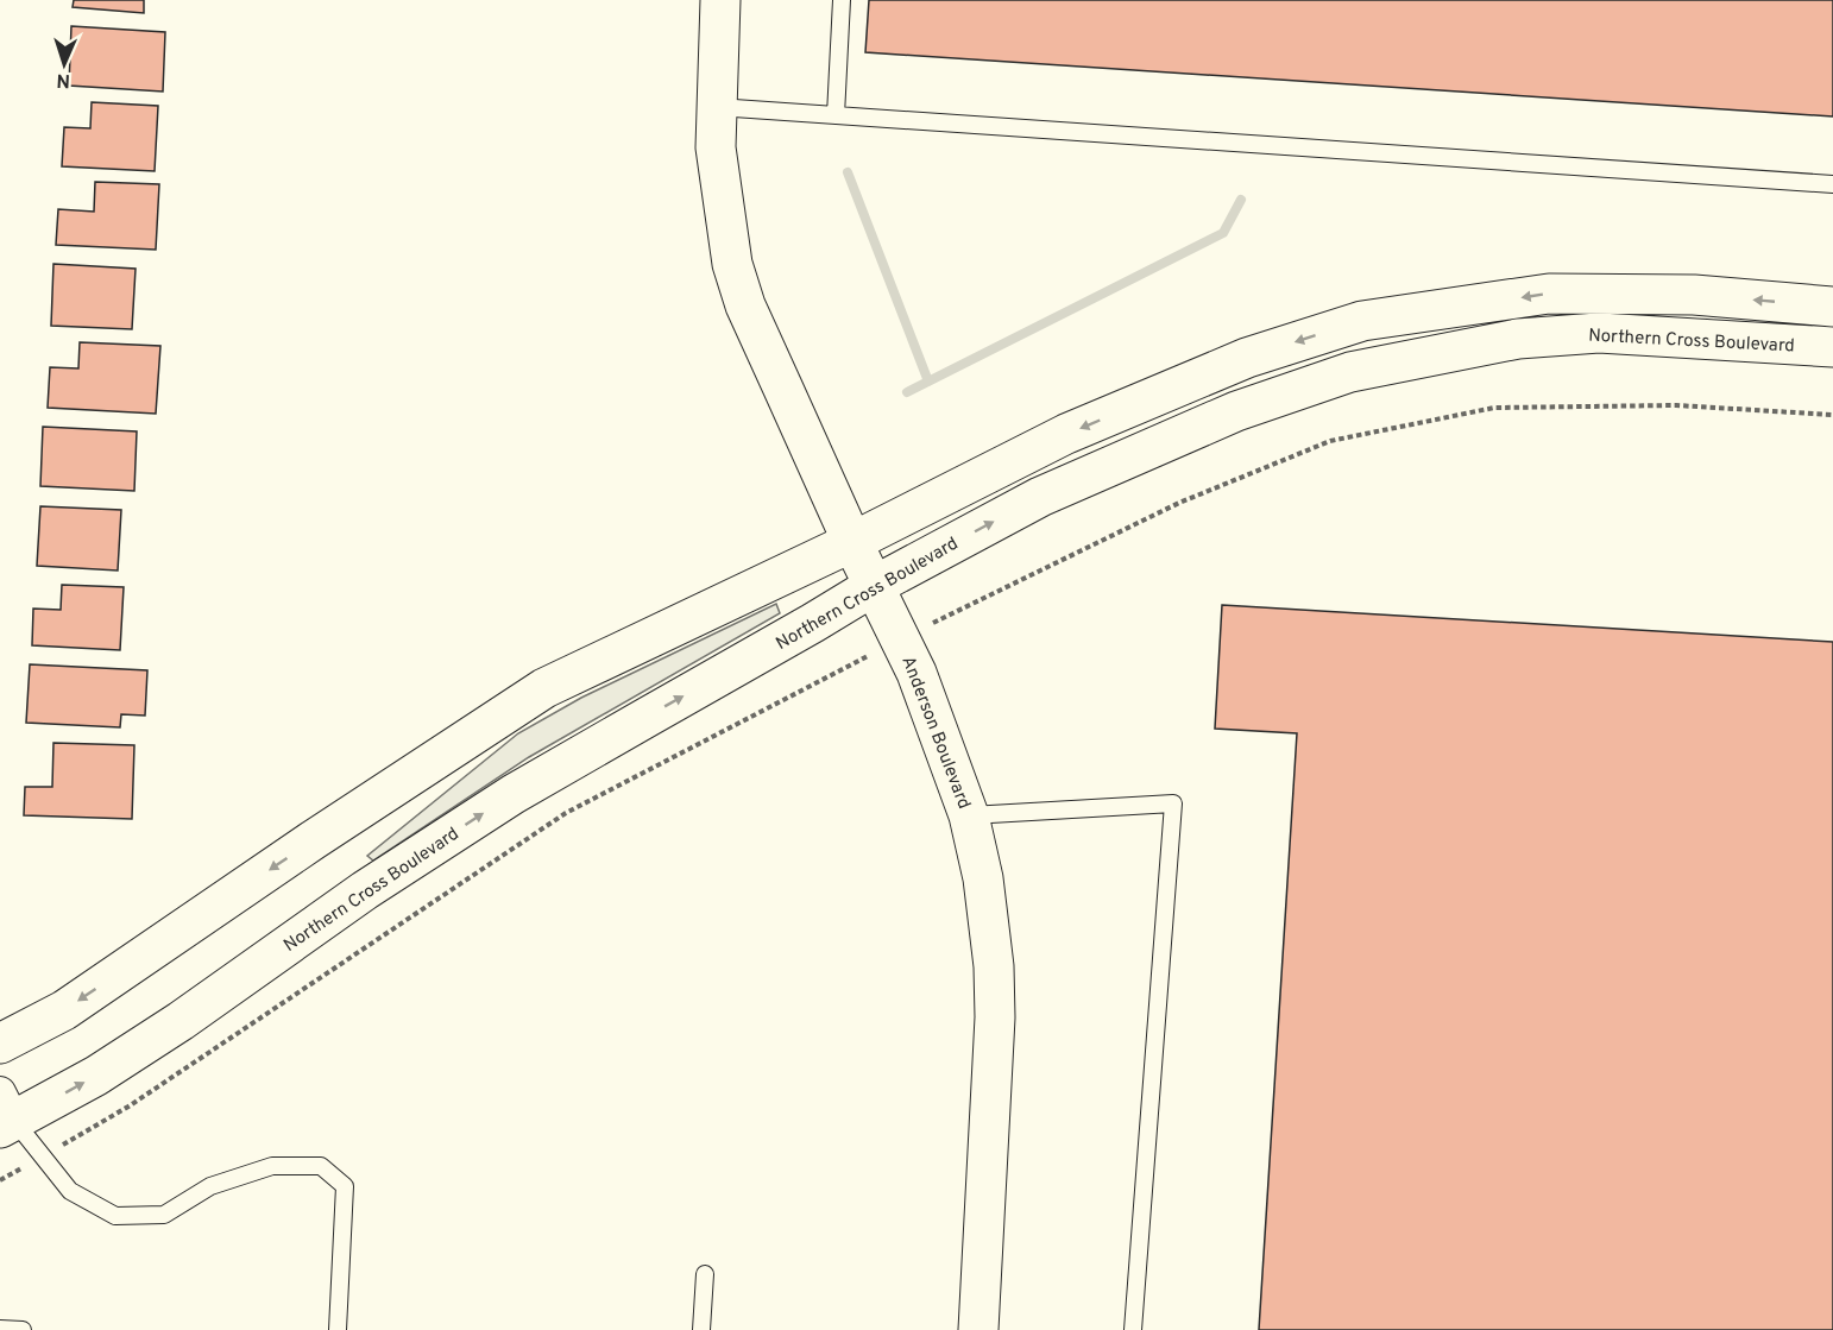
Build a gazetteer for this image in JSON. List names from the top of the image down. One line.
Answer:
{"streets":{"street":["Northern Cross Boulevard","Anderson Boulevard"]},"crossings":[["Northern Cross Boulevard","Anderson Boulevard"]],"north":"bottom"}
